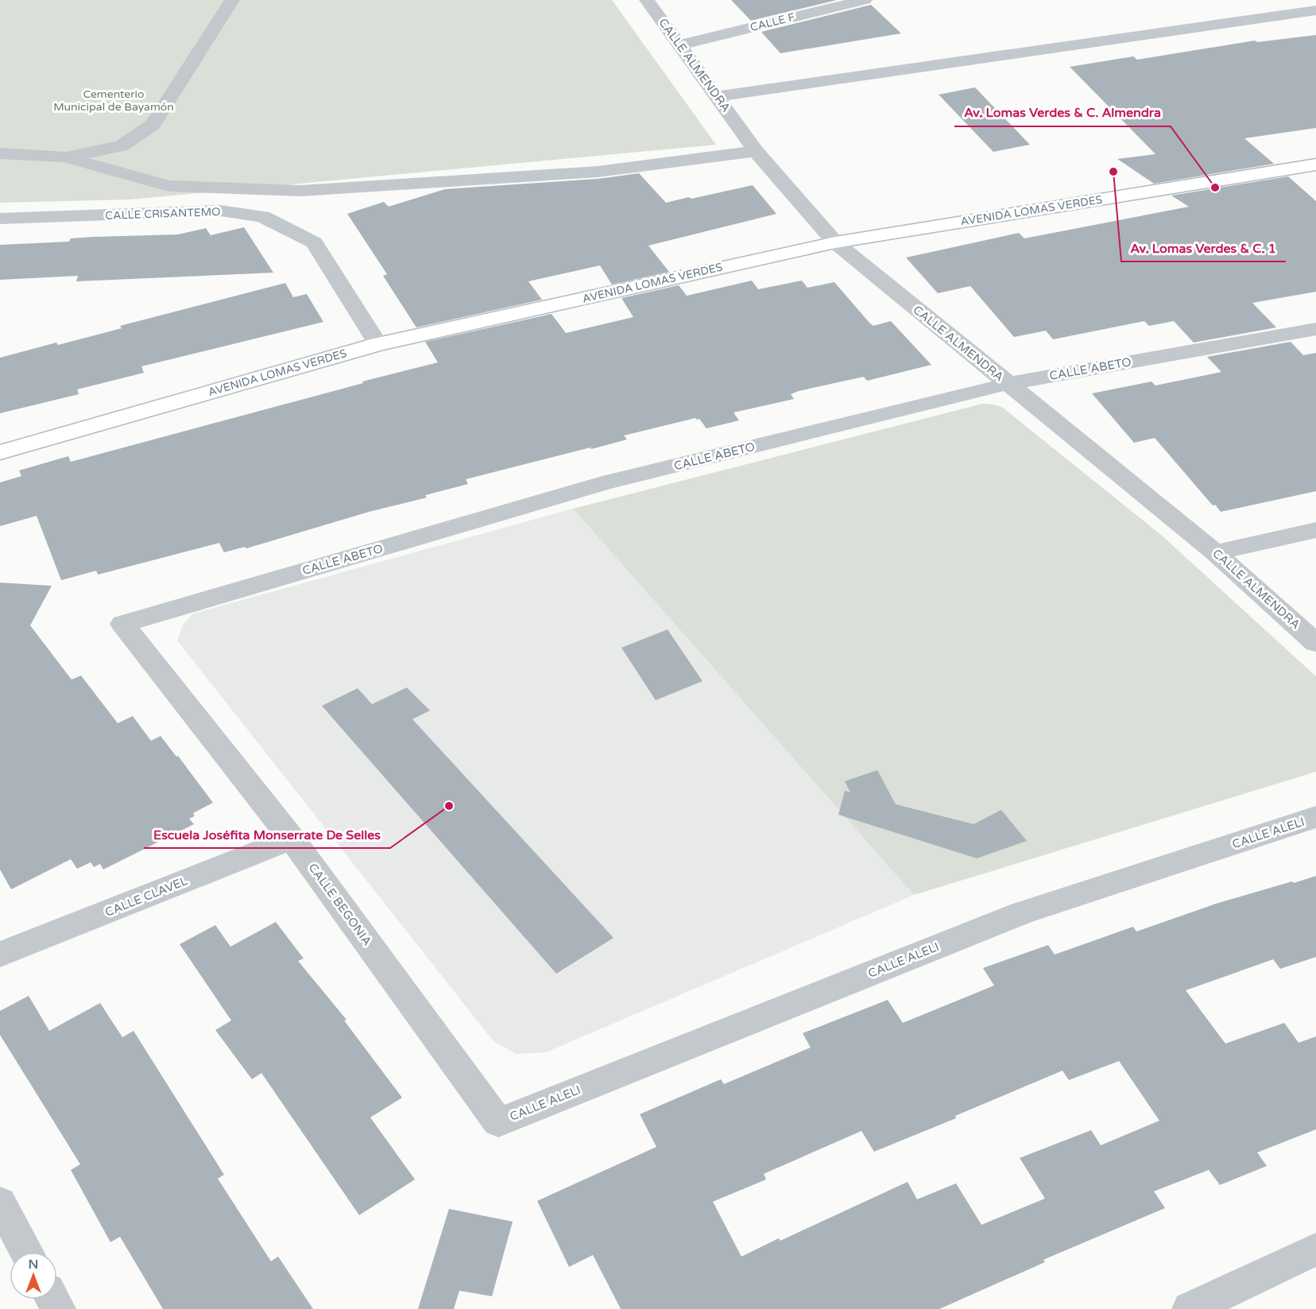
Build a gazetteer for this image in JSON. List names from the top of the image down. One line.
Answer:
{"streets":{"street":["CALLE F","CALLE ALMENDRA","AVENIDA LOMAS VERDES","CALLE CRISANTEMO","CALLE ABETO","CALLE ALELI","CALLE CLAVEL","CALLE BEGONIA"]},"crossings":[["CALLE F","CALLE ALMENDRA"],["CALLE ALMENDRA","AVENIDA LOMAS VERDES"],["CALLE ALMENDRA","CALLE ABETO"],["AVENIDA LOMAS VERDES","CALLE CRISANTEMO"],["CALLE ABETO","CALLE BEGONIA"],["CALLE ALELI","CALLE BEGONIA"],["CALLE CLAVEL","CALLE BEGONIA"]],"parks":["Cementerio Municipal de Bayamón"],"places":["Av. Lomas Verdes & C. 1","Av. Lomas Verdes & C. Almendra","Escuela Joséfita Monserrate De Selles"],"north":"top"}
